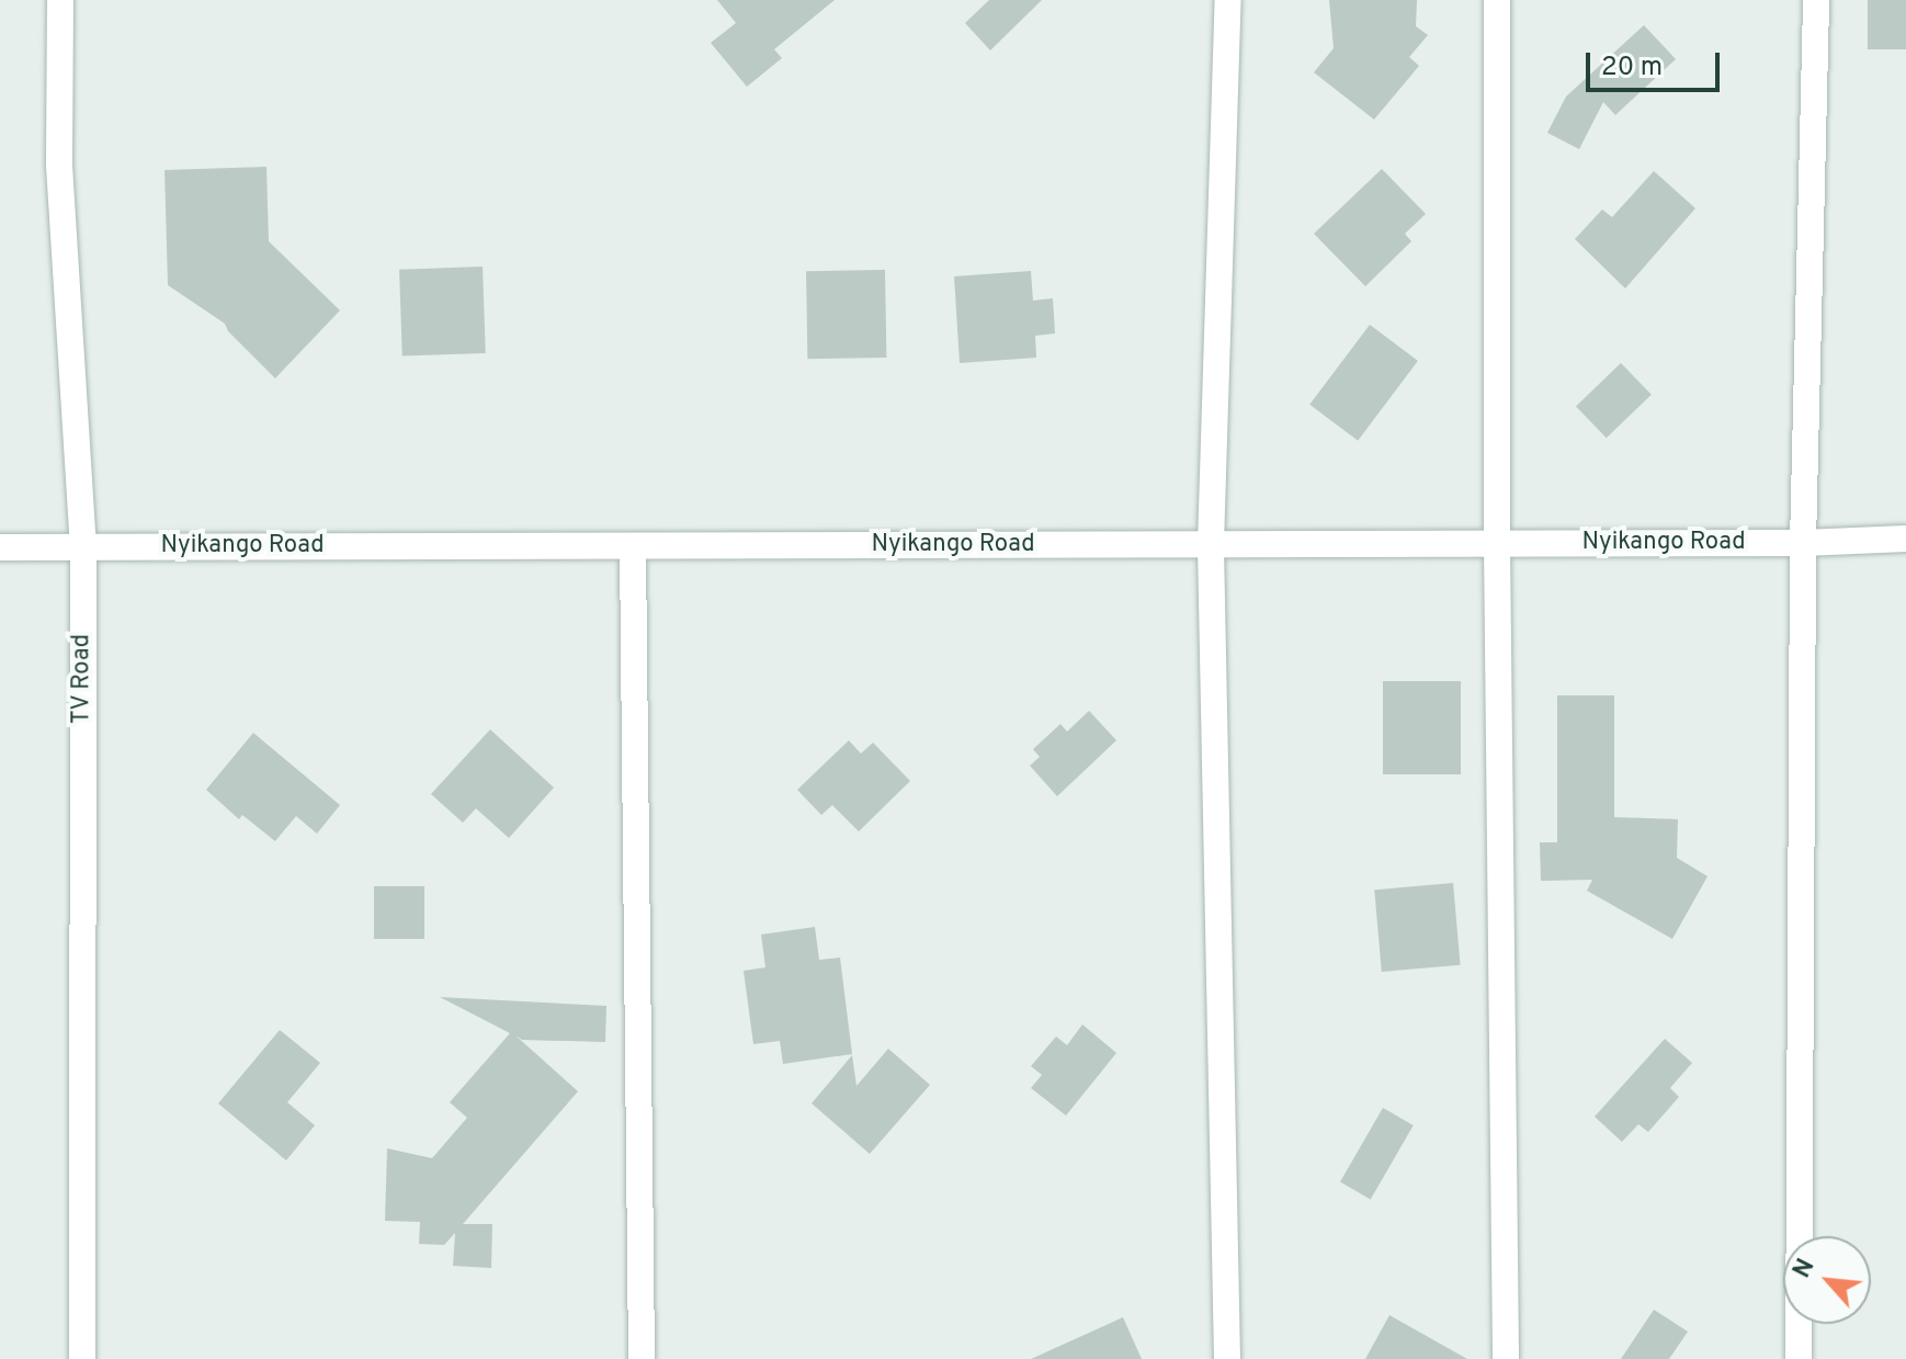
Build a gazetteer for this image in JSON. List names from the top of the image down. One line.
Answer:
{"streets":{"street":["Nyikango Road","TV Road"]},"crossings":[["Nyikango Road","TV Road"]],"scale_bar":"20 m","north":"top left"}
